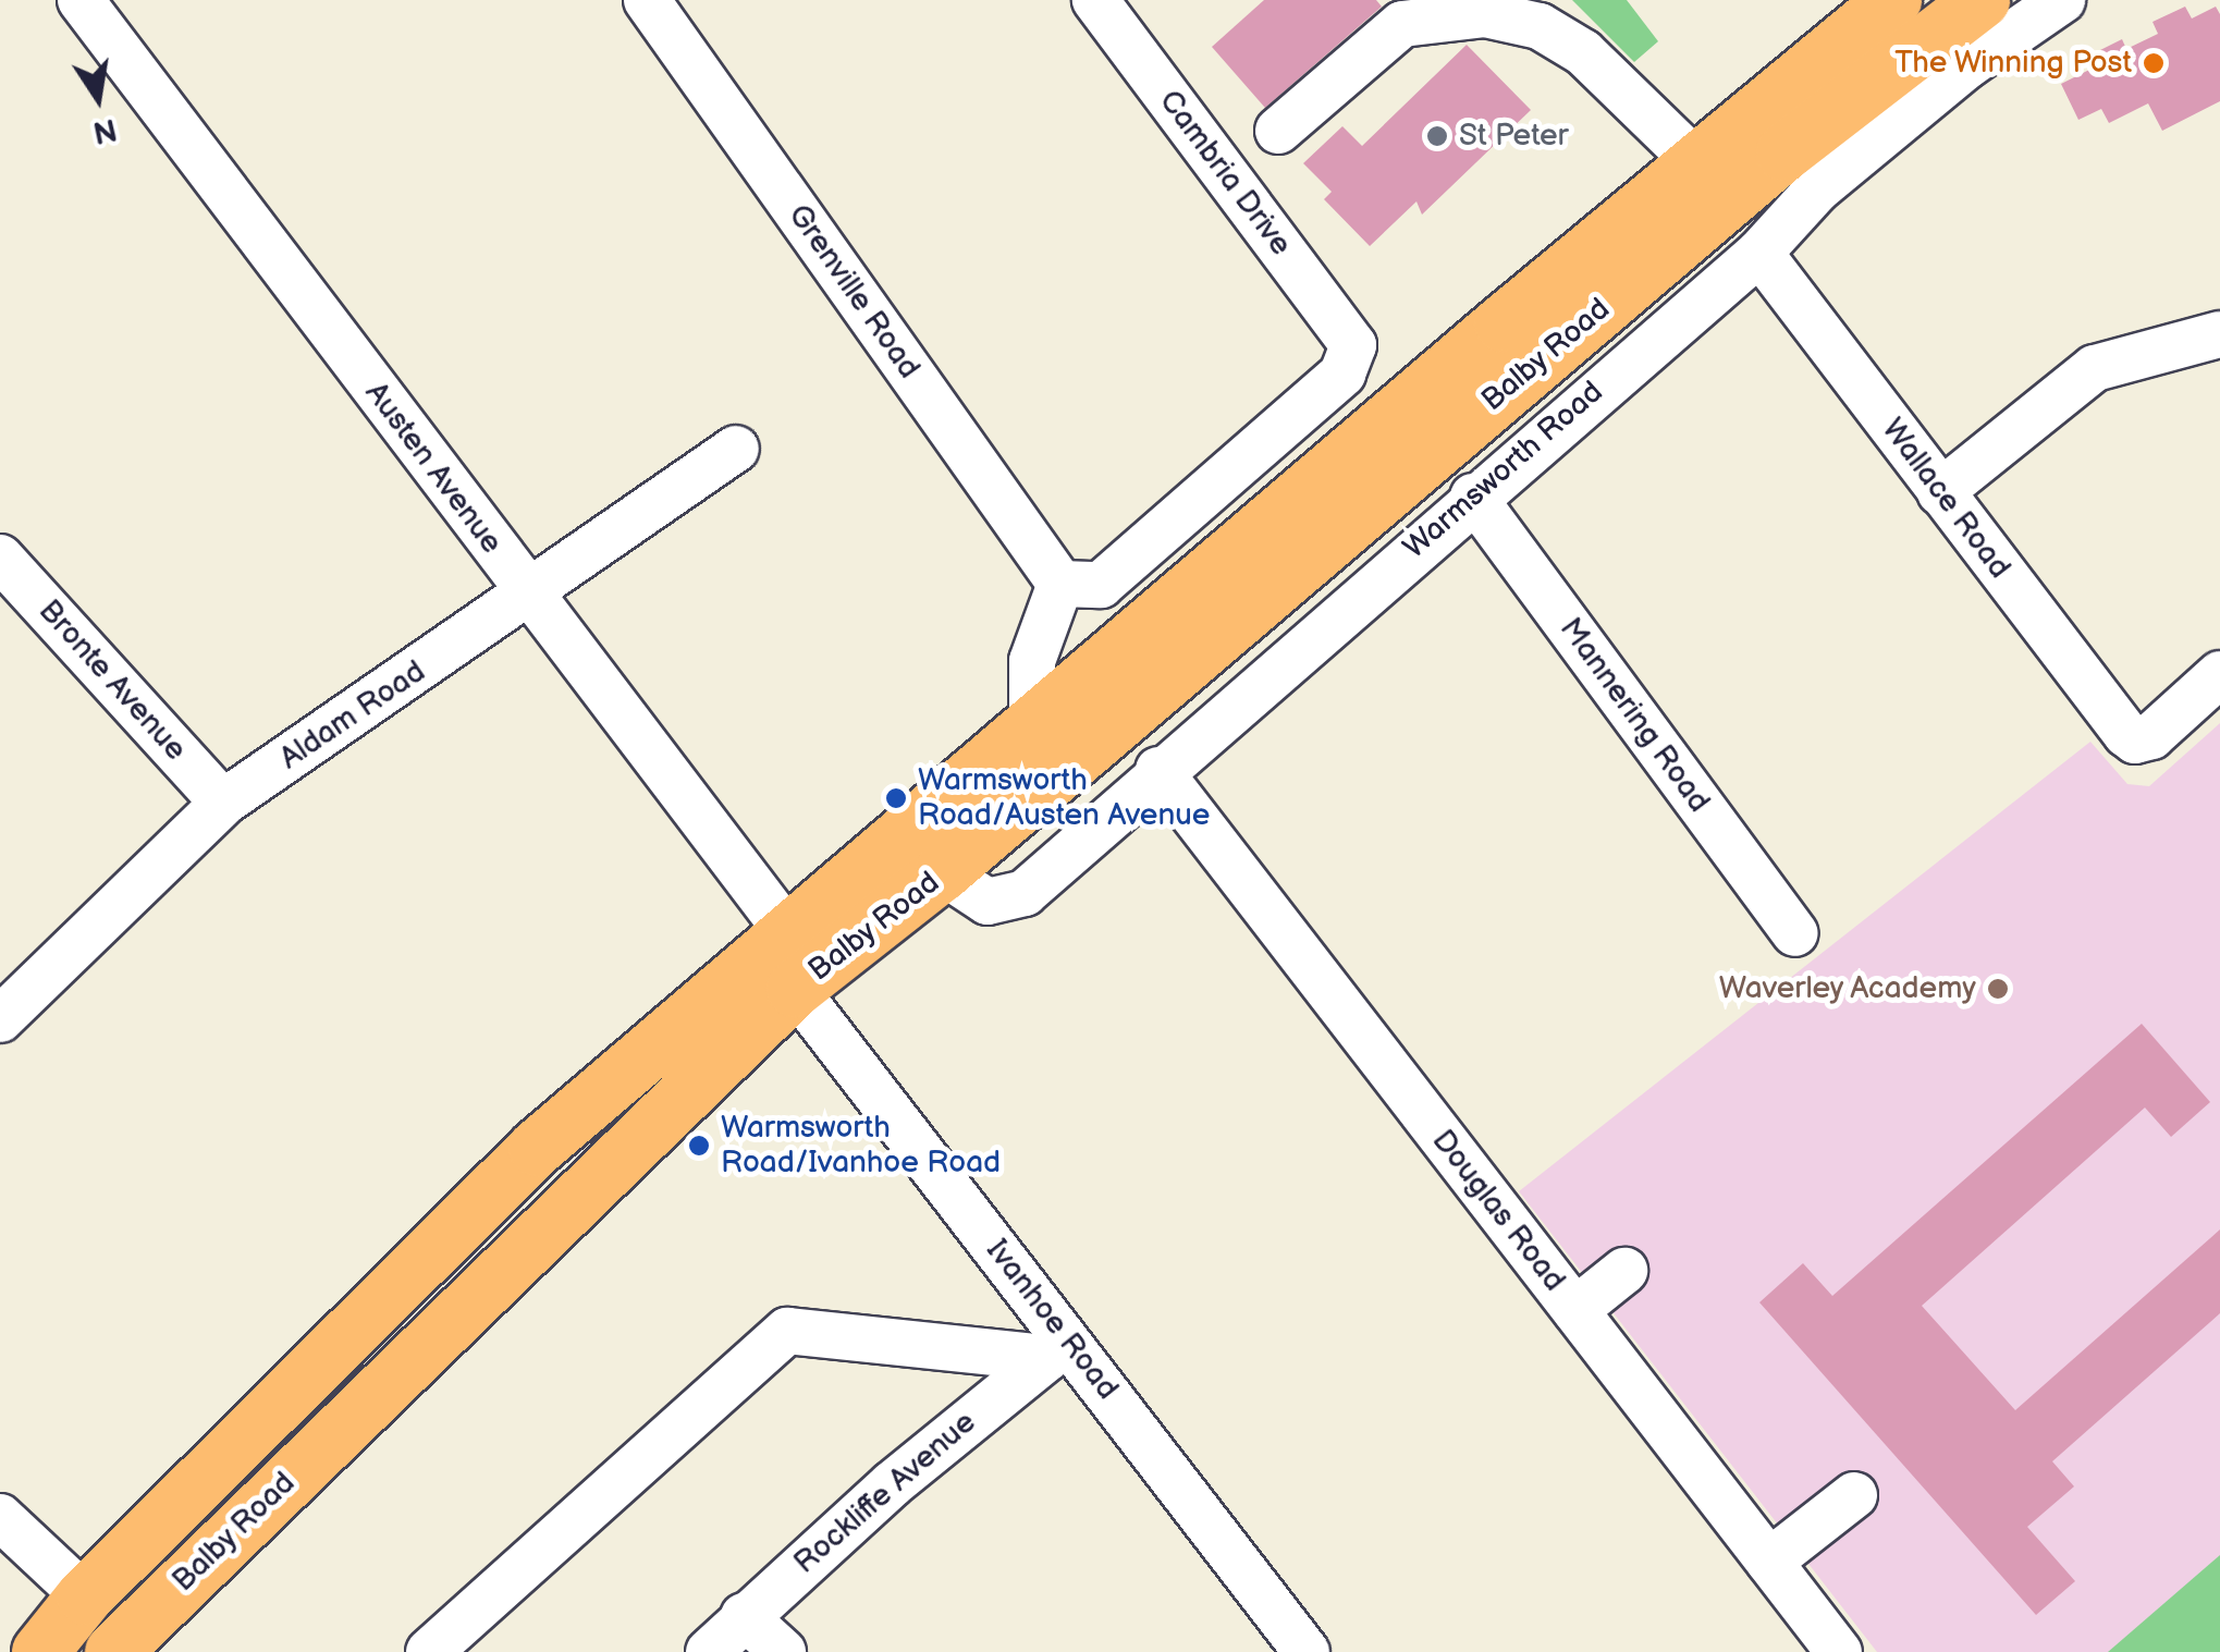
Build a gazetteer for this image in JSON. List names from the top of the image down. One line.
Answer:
{"streets":{"main road":["Balby Road"],"street":["Cambria Drive","Grenville Road","Austen Avenue","Warmsworth Road","Wallace Road","Bronte Avenue","Aldam Road","Mannering Road","Douglas Road","Ivanhoe Road","Rockliffe Avenue"]},"crossings":[["Cambria Drive","Grenville Road"],["Balby Road","Austen Avenue"],["Balby Road","Warmsworth Road"],["Balby Road","Ivanhoe Road"],["Austen Avenue","Aldam Road"],["Austen Avenue","Ivanhoe Road"],["Warmsworth Road","Wallace Road"],["Warmsworth Road","Mannering Road"],["Warmsworth Road","Douglas Road"],["Bronte Avenue","Aldam Road"],["Ivanhoe Road","Rockliffe Avenue"]],"places":["The Winning Post","St Peter","Warmsworth Road/Austen Avenue","Waverley Academy","Warmsworth Road/Ivanhoe Road"],"north":"bottom"}
